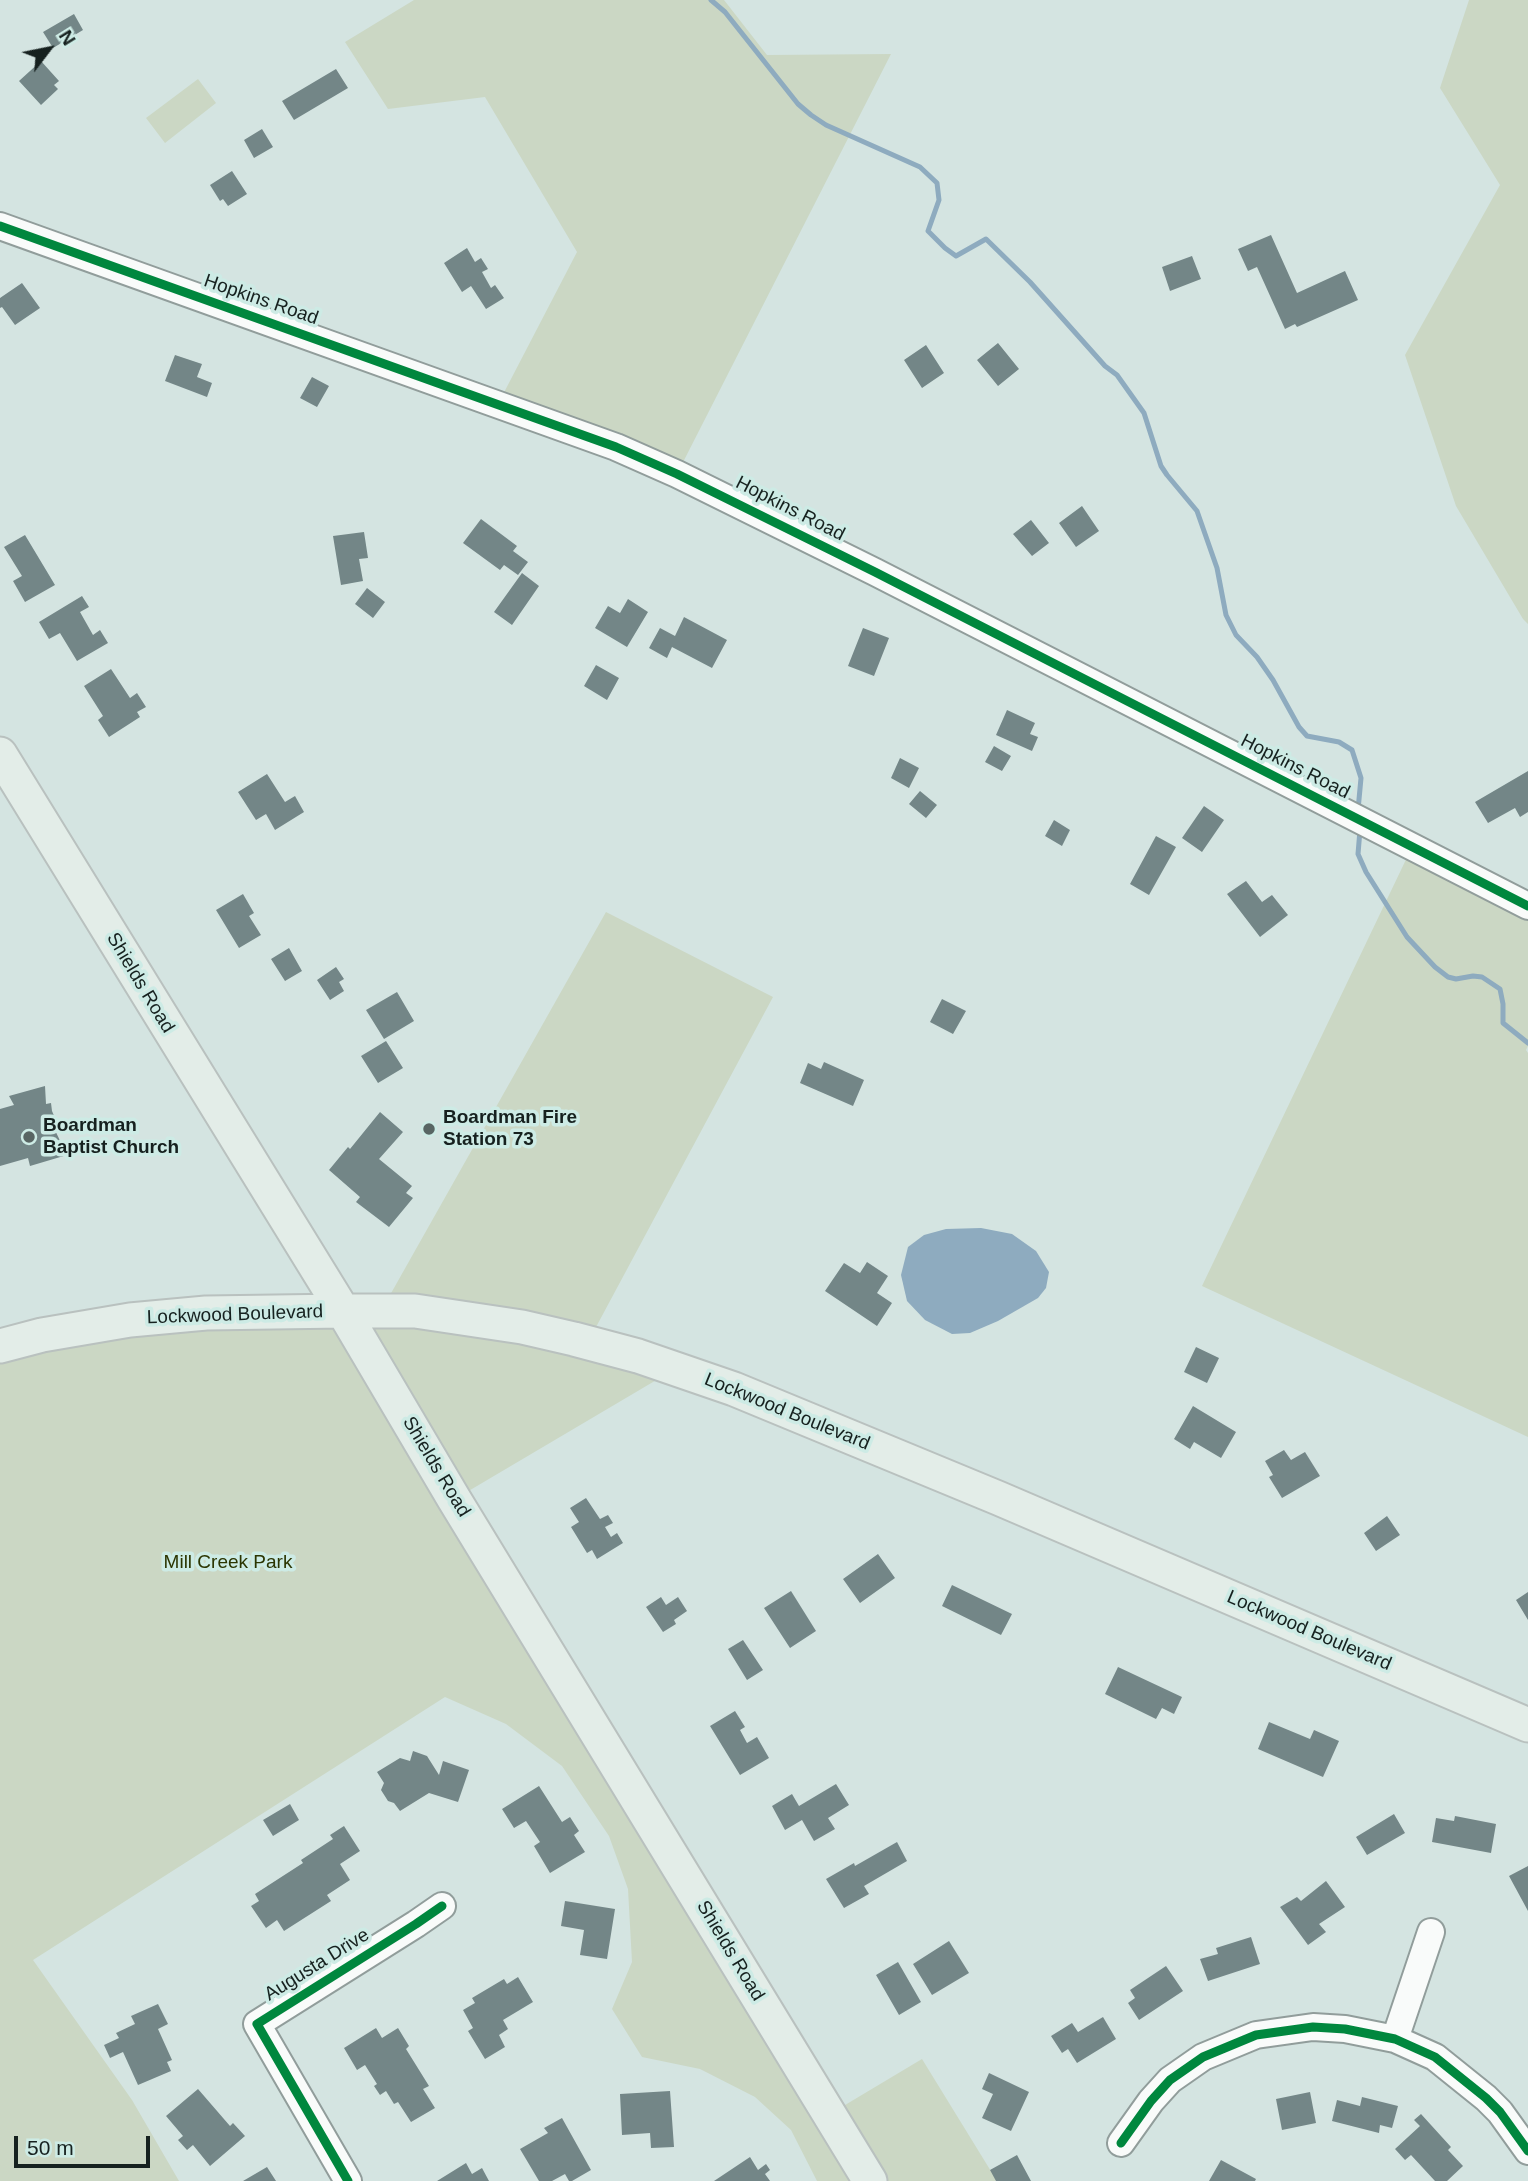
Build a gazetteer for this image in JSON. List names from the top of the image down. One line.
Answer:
{"streets":{"main road":["Shields Road","Lockwood Boulevard"],"street":["Hopkins Road","Augusta Drive"]},"crossings":[["Shields Road","Lockwood Boulevard"]],"parks":["Mill Creek Park"],"places":["Boardman Fire Station 73","Boardman Baptist Church"],"scale_bar":"50 m","north":"top right"}
